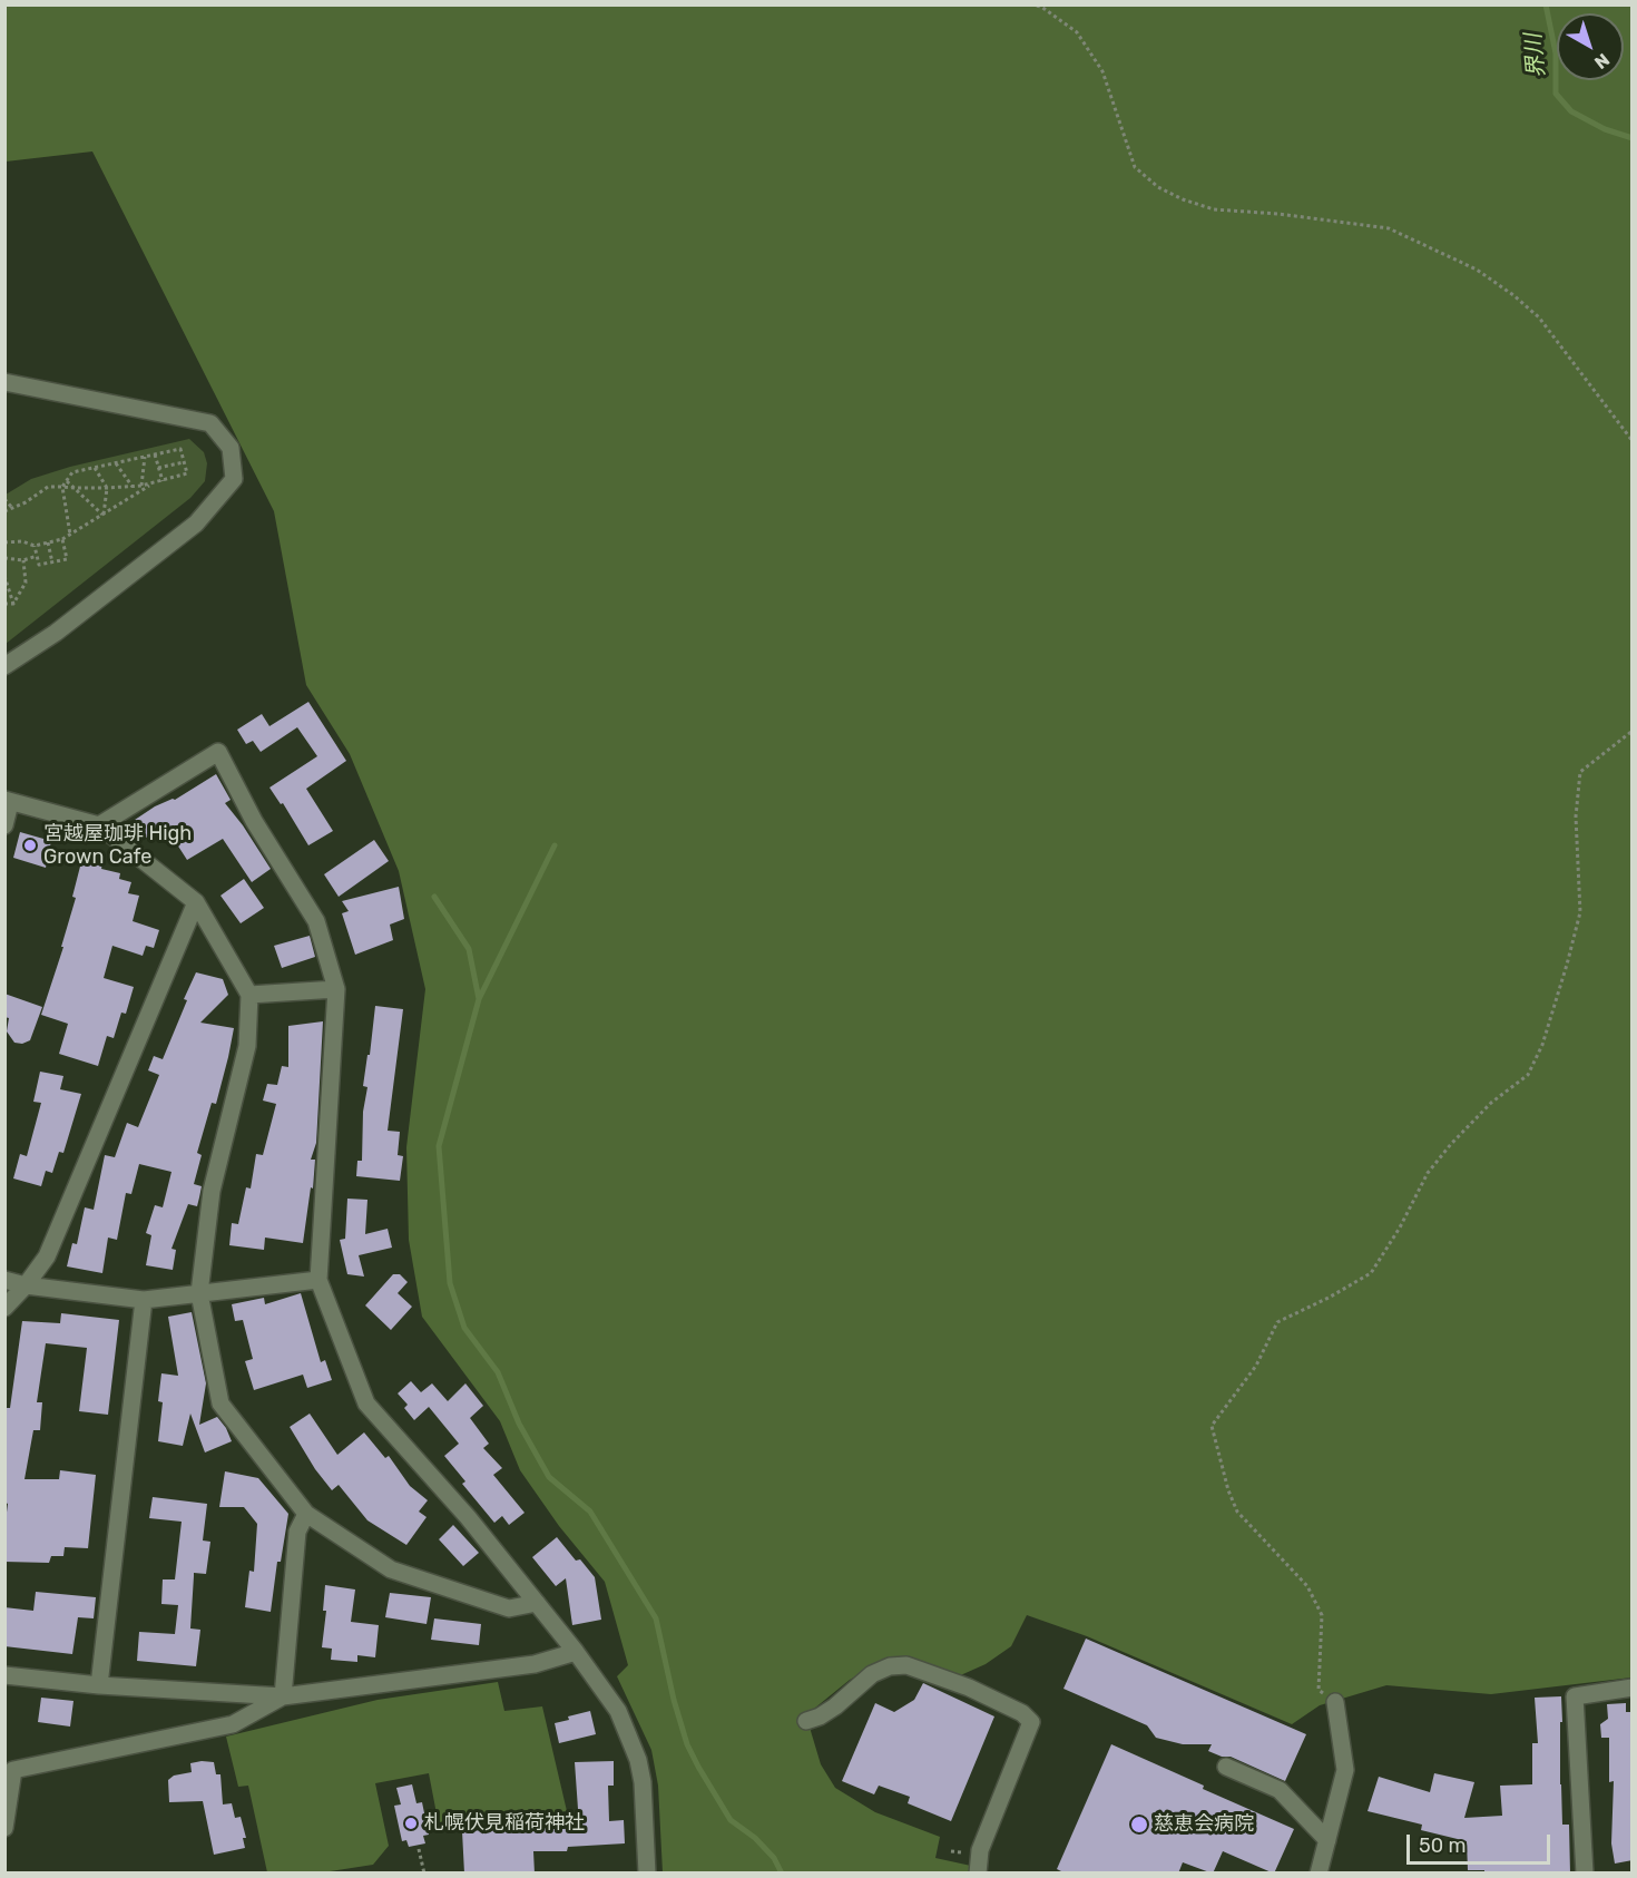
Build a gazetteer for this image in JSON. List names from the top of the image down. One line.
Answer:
{"water":["界川"],"places":["宮越屋珈琲 High Grown Cafe","札幌伏見稲荷神社","慈恵会病院"],"scale_bar":"50 m","north":"bottom right"}
